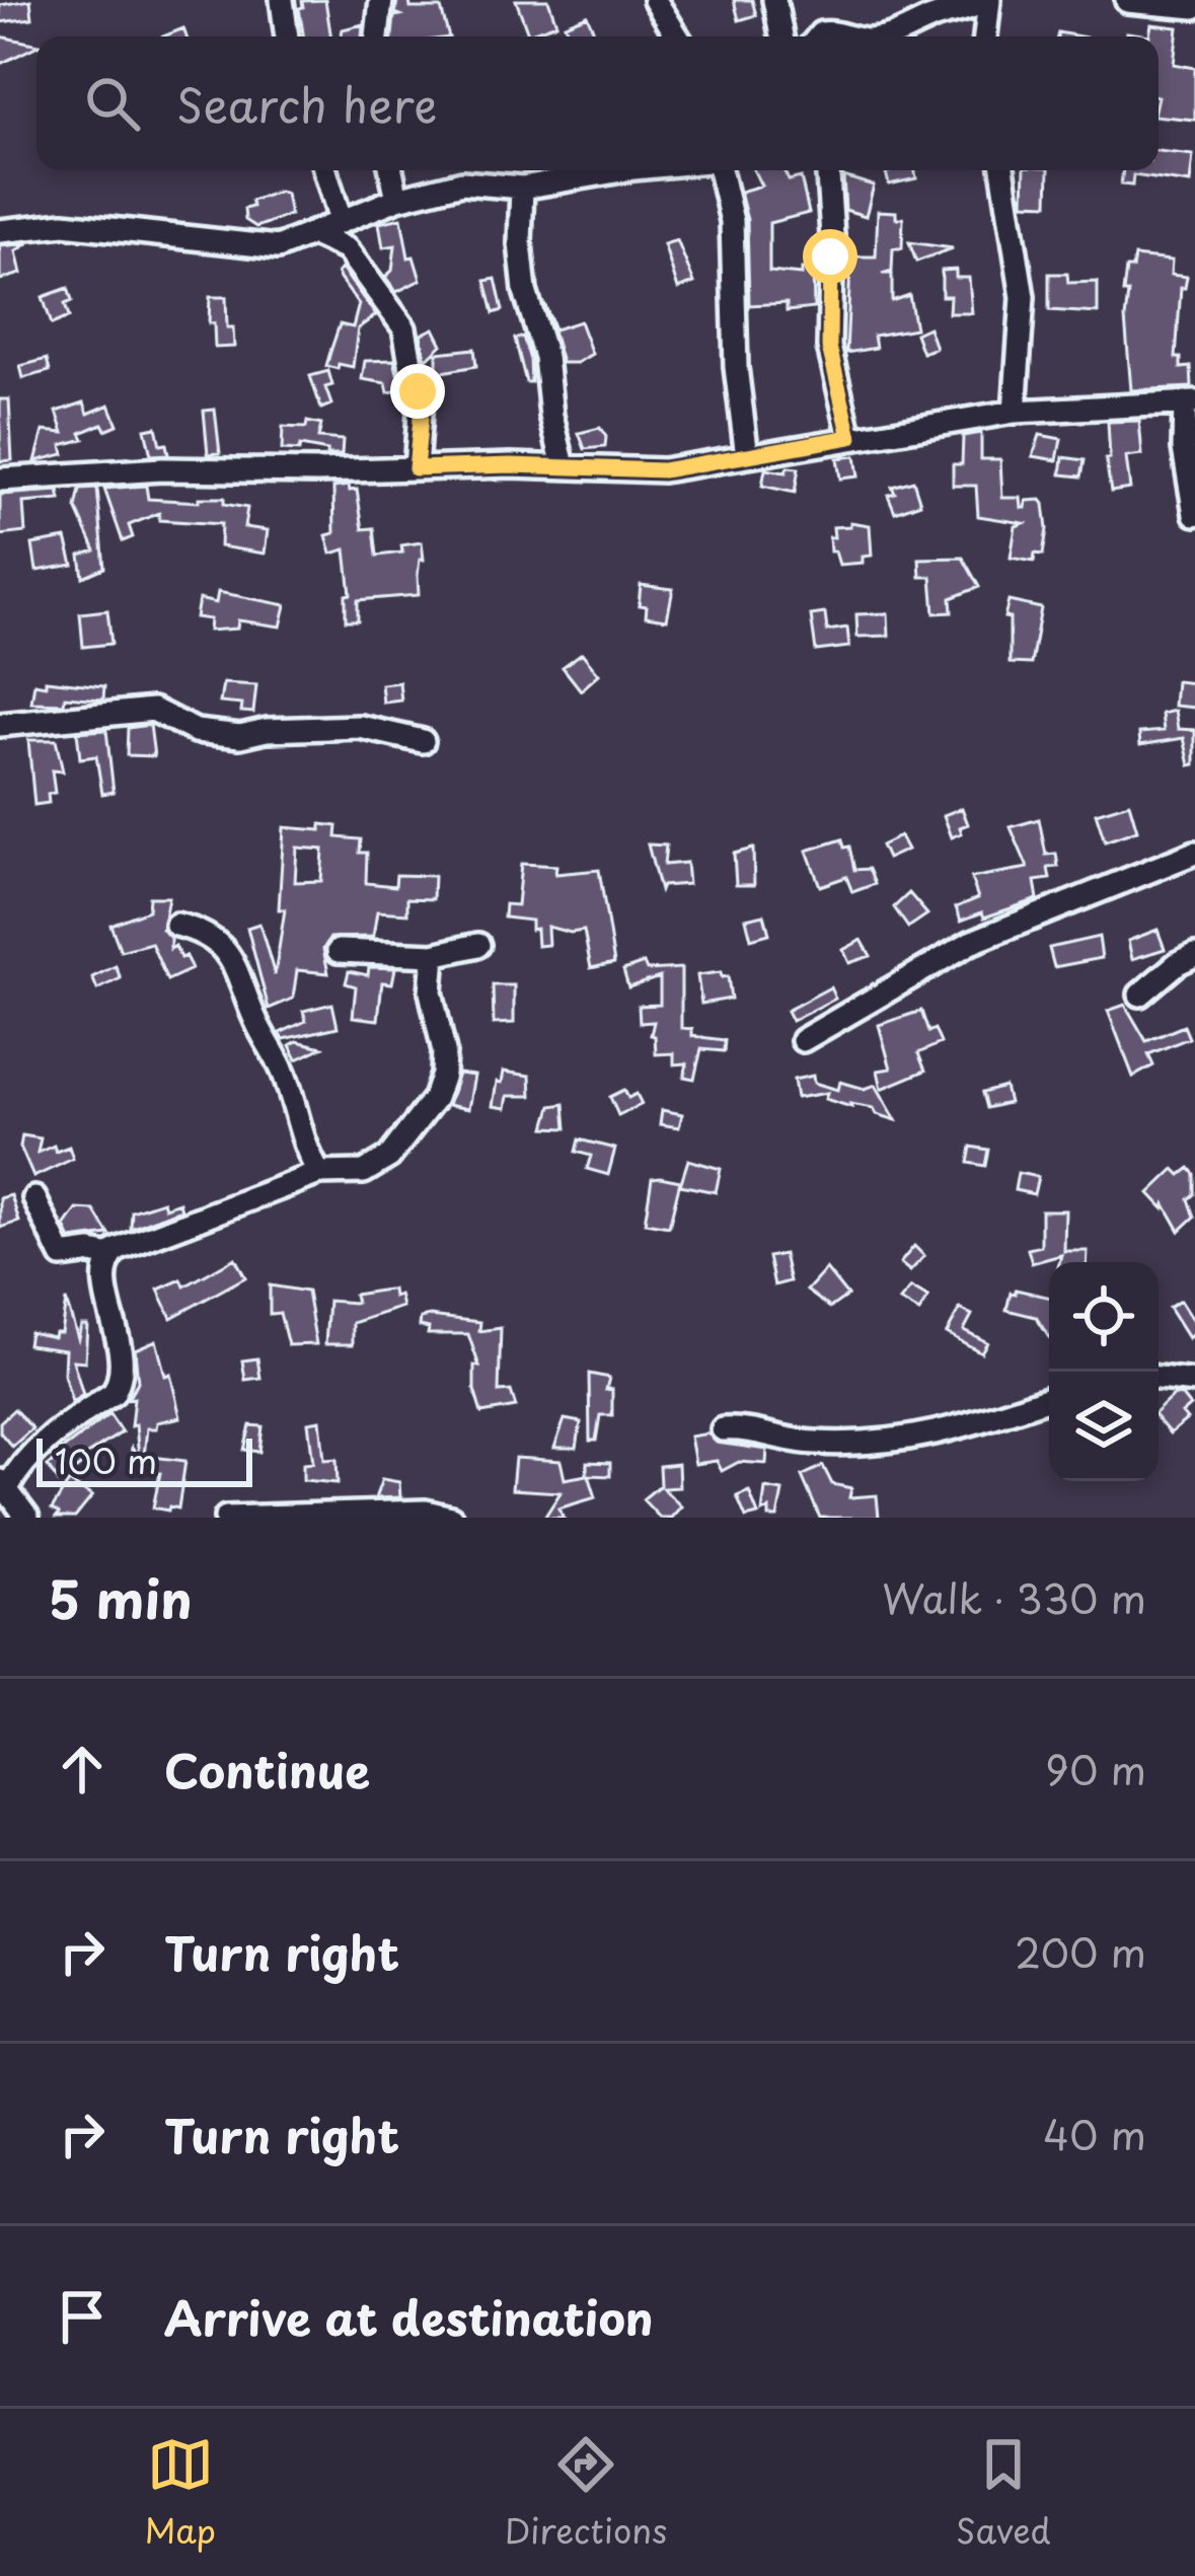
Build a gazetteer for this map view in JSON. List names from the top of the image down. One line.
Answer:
{"scale_bar":"100 m","page":{"search":"Search here","scale":"100 m","heading":["5 min","Walk · 330 m"],"list":[["Continue","90 m"],["Turn right","200 m"],["Turn right","40 m"],"Arrive at destination"],"nav":["Map","Directions","Saved"]}}
